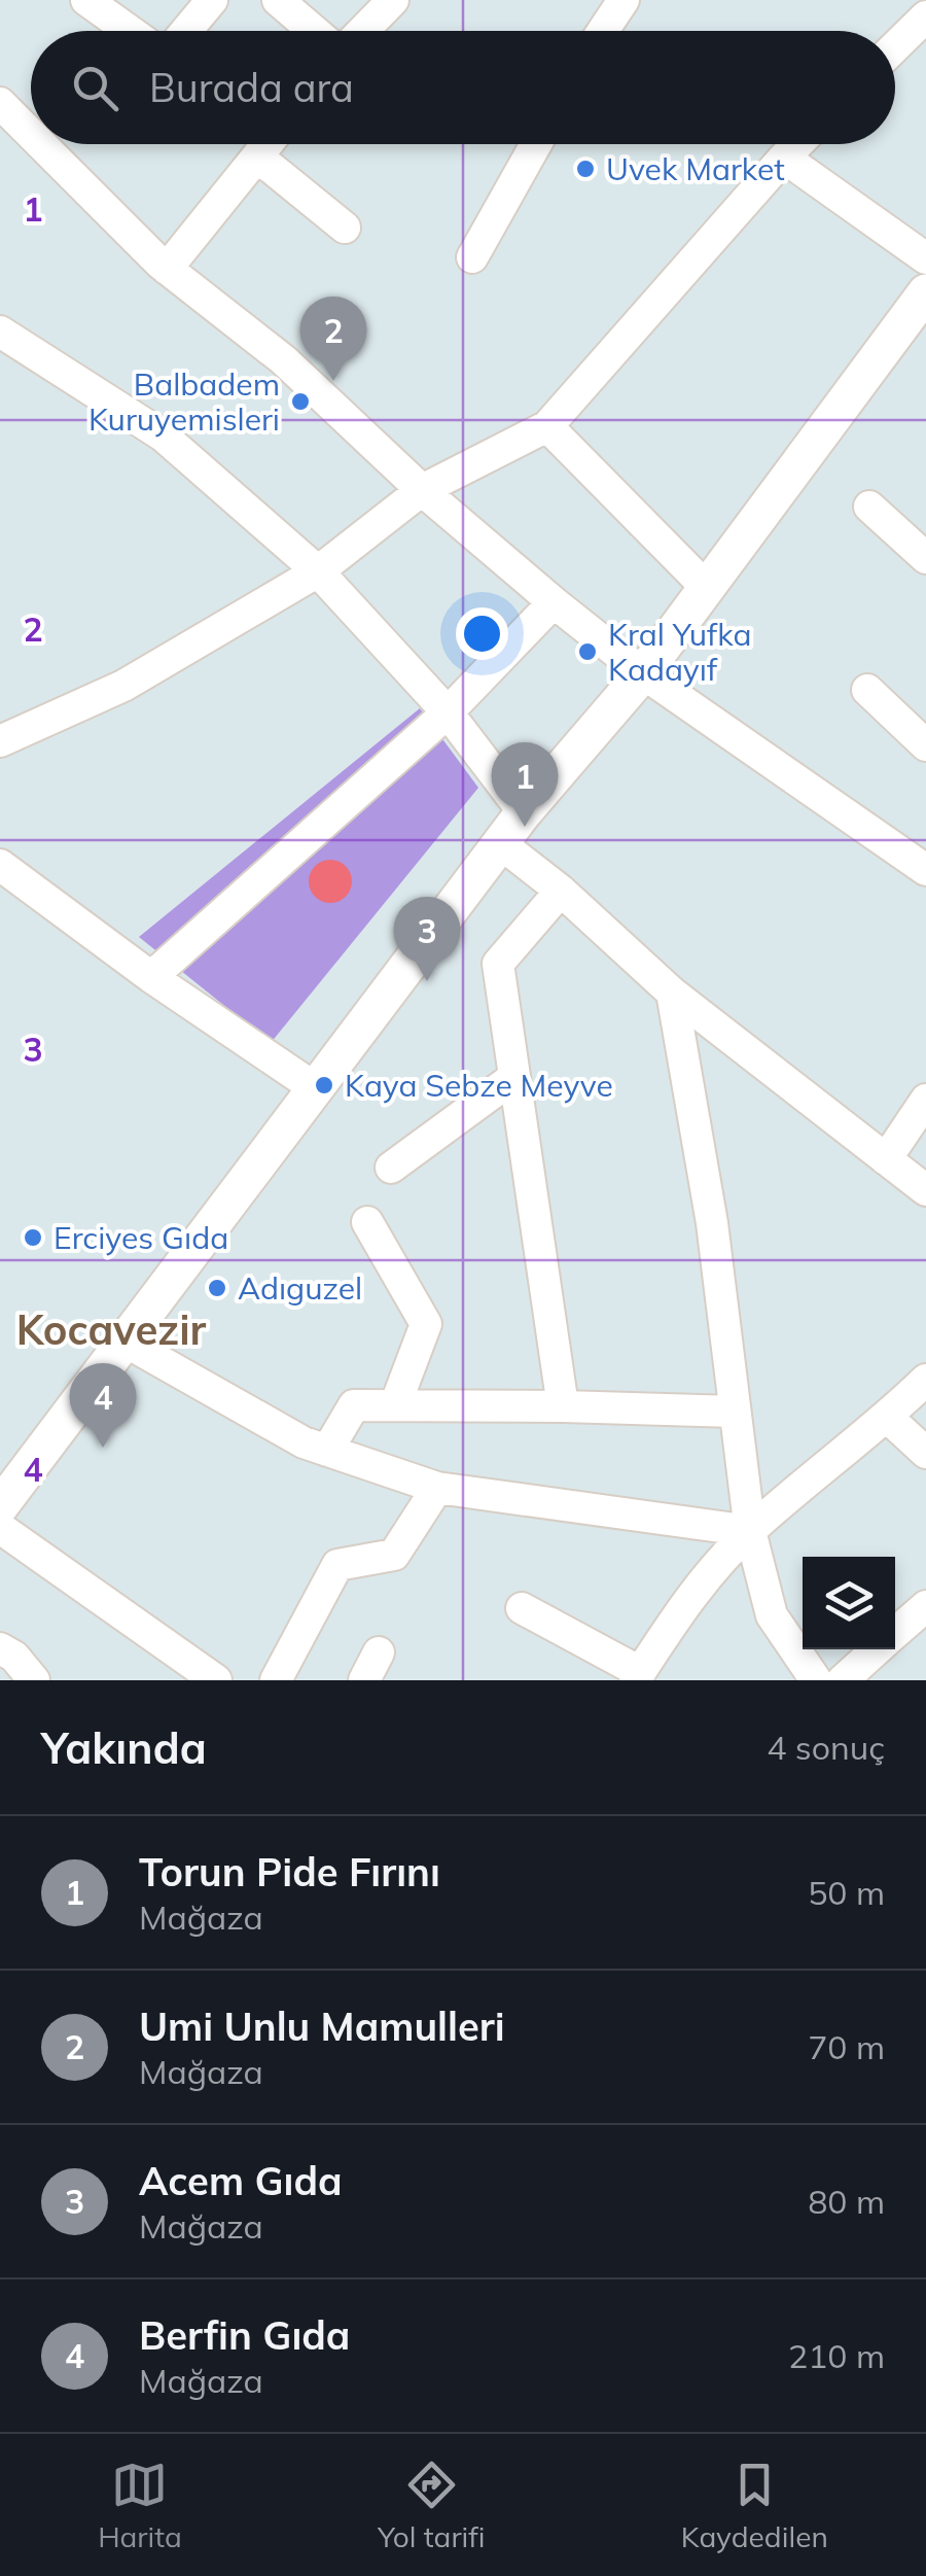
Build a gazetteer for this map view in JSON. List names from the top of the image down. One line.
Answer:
{"districts":["Kocavezir"],"places":["Uvek Market","Balbadem Kuruyemisleri","Kral Yufka Kadayıf","Kaya Sebze Meyve","Erciyes Gıda","Adıguzel"],"page":{"search":"Burada ara","pins":["2","1","3","4"],"heading":["Yakında","4 sonuç"],"list":[{"mark":"1","name":"Torun Pide Fırını","note":"Mağaza","value":"50 m"},{"mark":"2","name":"Umi Unlu Mamulleri","note":"Mağaza","value":"70 m"},{"mark":"3","name":"Acem Gıda","note":"Mağaza","value":"80 m"},{"mark":"4","name":"Berfin Gıda","note":"Mağaza","value":"210 m"}],"nav":["Harita","Yol tarifi","Kaydedilen"]},"grid":{"rows":["1","2","3","4"]}}
